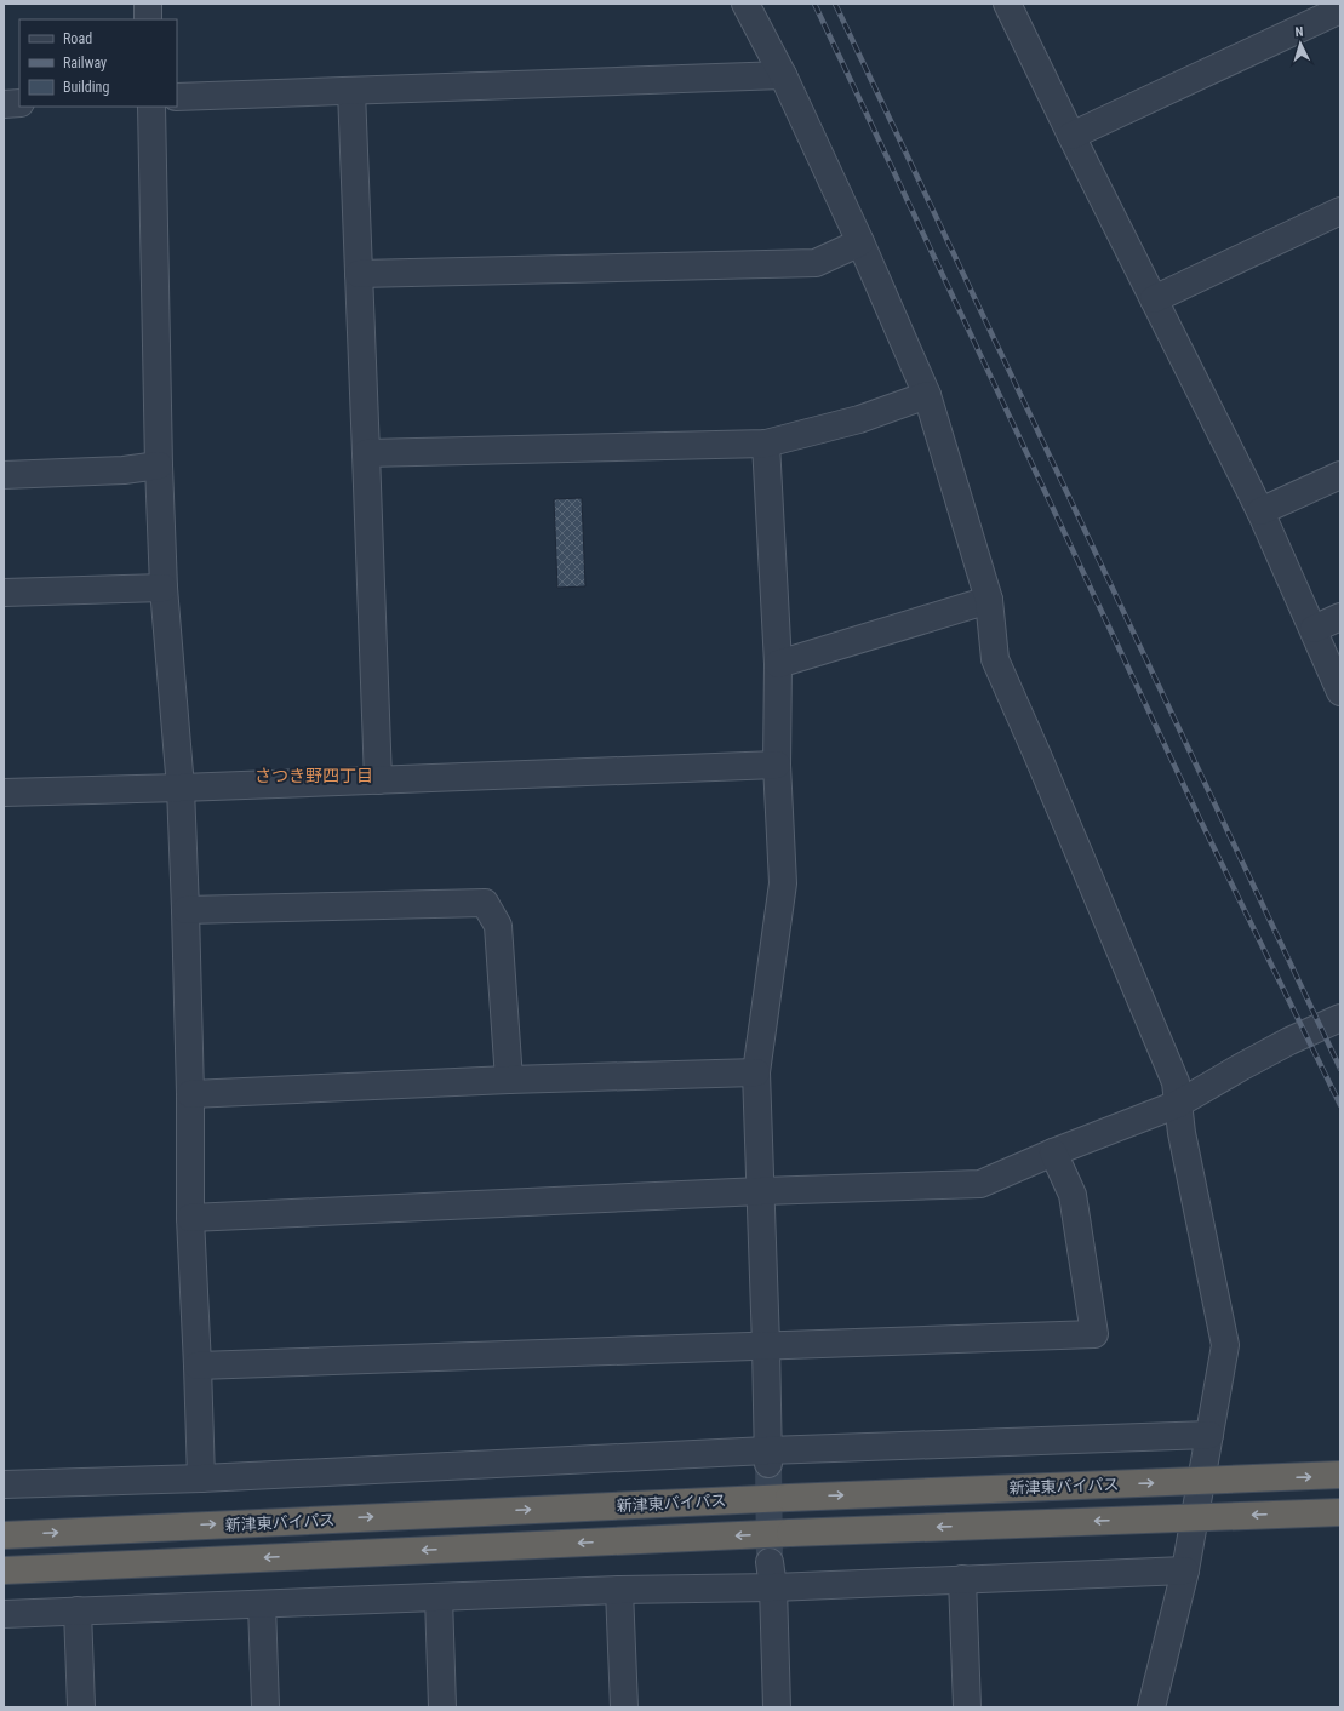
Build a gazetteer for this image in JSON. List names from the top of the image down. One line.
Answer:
{"streets":{"highway":["新津東バイパス"]},"districts":["さつき野四丁目"],"legend":["Road","Railway","Building"],"north":"top"}
